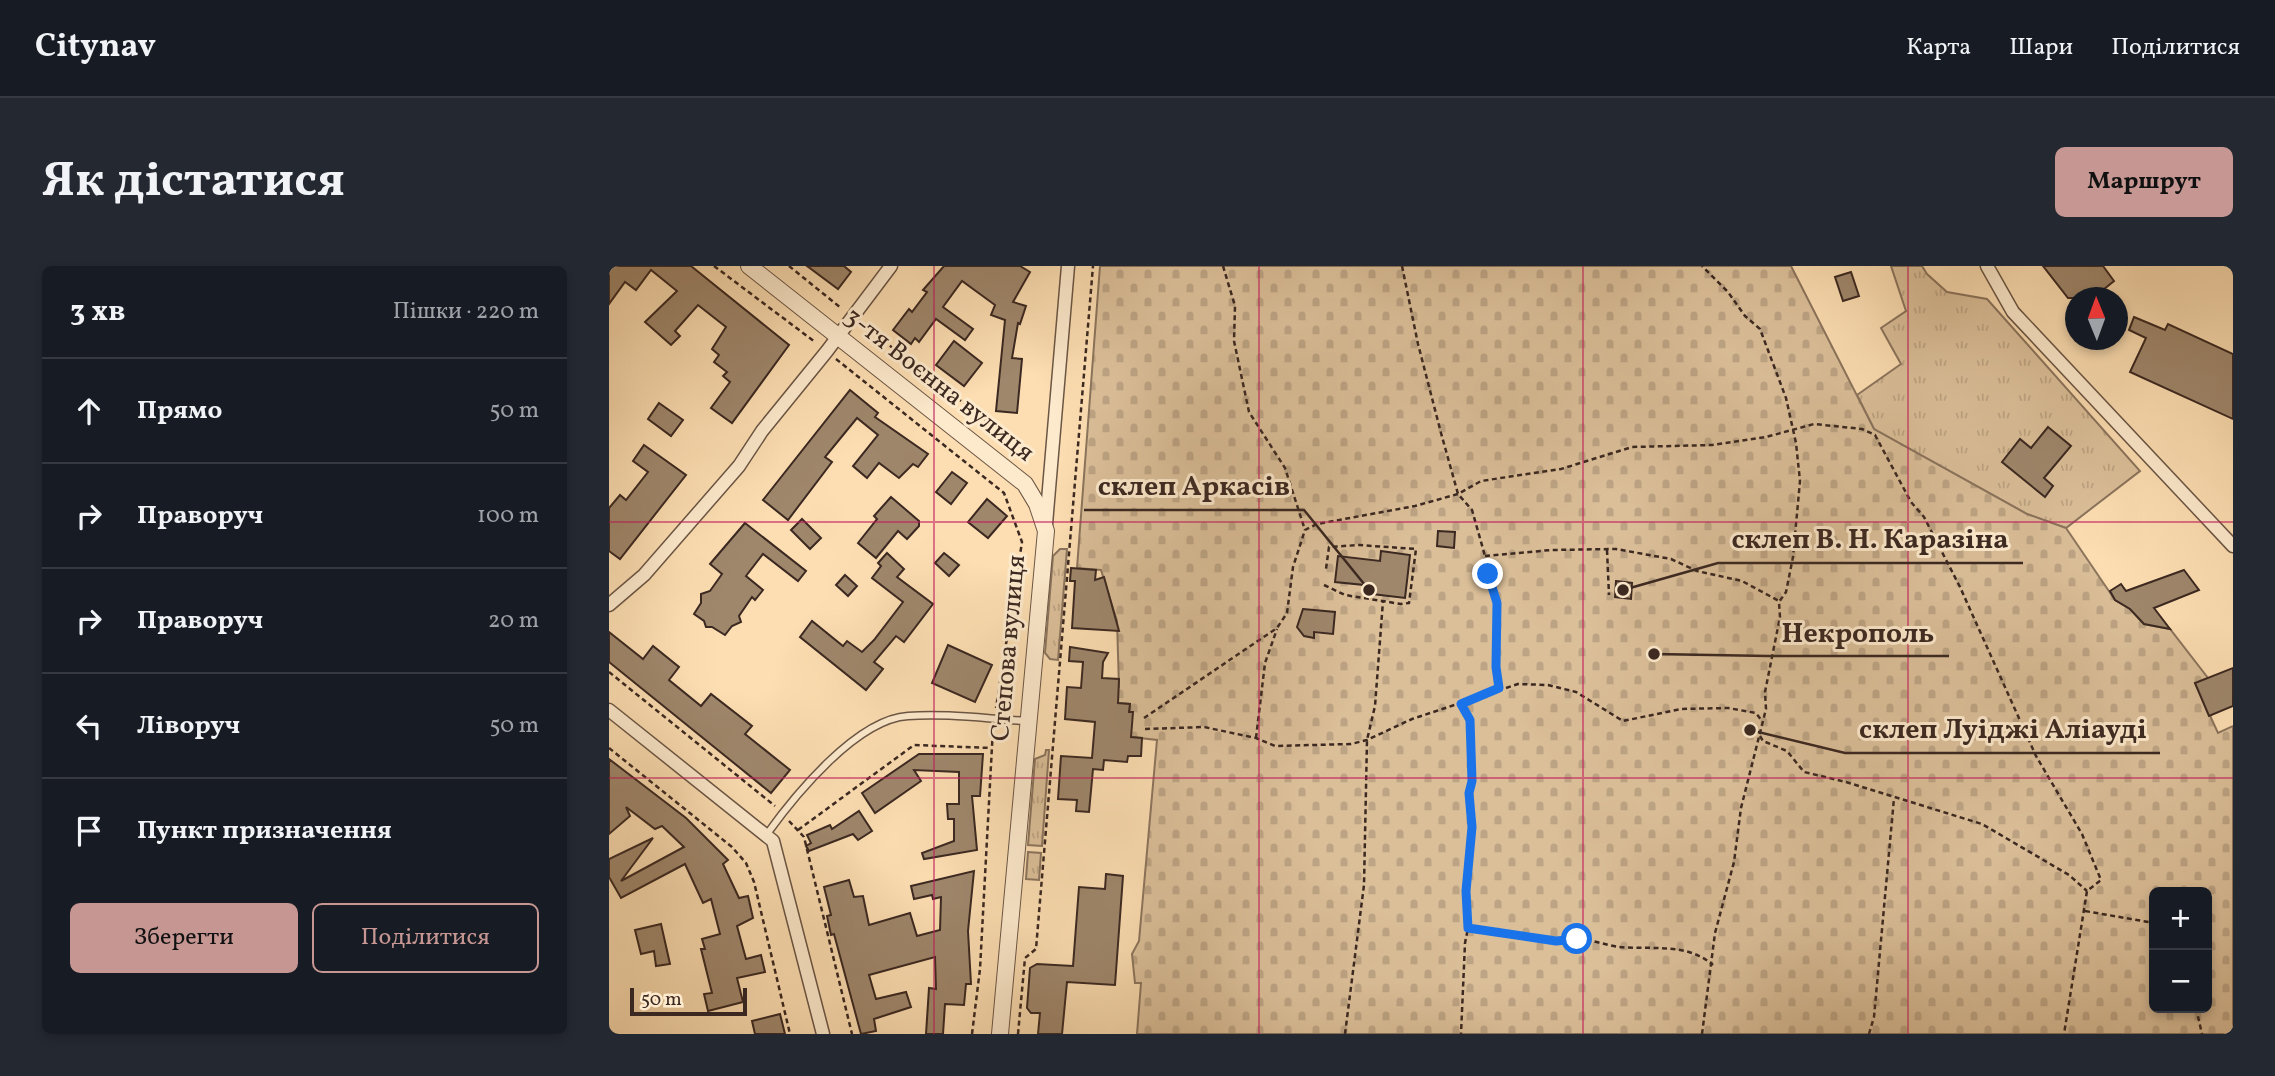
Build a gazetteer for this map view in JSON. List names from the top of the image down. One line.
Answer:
{"streets":{"street":["3-тя Воєнна вулиця","Степова вулиця"]},"crossings":[["3-тя Воєнна вулиця","Степова вулиця"]],"places":["склеп Аркасів","склеп В. Н. Каразіна","Некрополь","склеп Луіджі Аліауді"],"scale_bar":"50 m","north":"top","page":{"header":"Citynav","nav":["Карта","Шари","Поділитися"],"buttons":["Маршрут",["Зберегти","Поділитися"]],"title":"Як дістатися","heading":["3 хв","Пішки · 220 m"],"list":[["Прямо","50 m"],["Праворуч","100 m"],["Праворуч","20 m"],["Ліворуч","50 m"],"Пункт призначення"],"map_buttons":["+","−"],"scale":"50 m"}}
